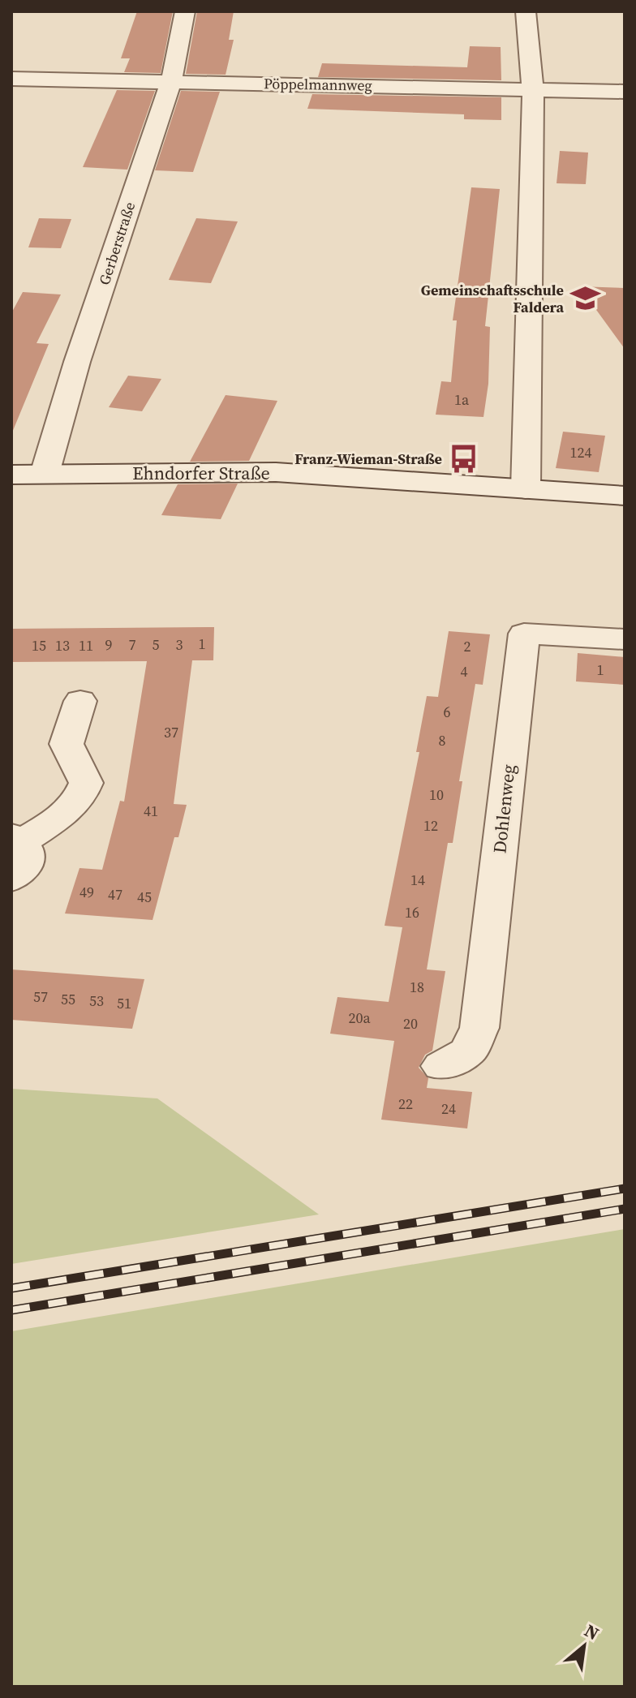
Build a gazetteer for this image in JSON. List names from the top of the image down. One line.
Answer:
{"streets":{"street":["Pöppelmannweg","Gerberstraße","Ehndorfer Straße","Dohlenweg"]},"crossings":[["Pöppelmannweg","Gerberstraße"],["Gerberstraße","Ehndorfer Straße"]],"places":{"school or university":["Gemeinschaftsschule Faldera"],"bus stop":["Franz-Wieman-Straße"]},"house_numbers":["1a","124","1","9","7","5","3","15","13","11","2","1","4","6","37","8","10","41","12","14","49","47","45","16","18","57","55","53","51","20a","20","22","24"],"north":"top right"}
